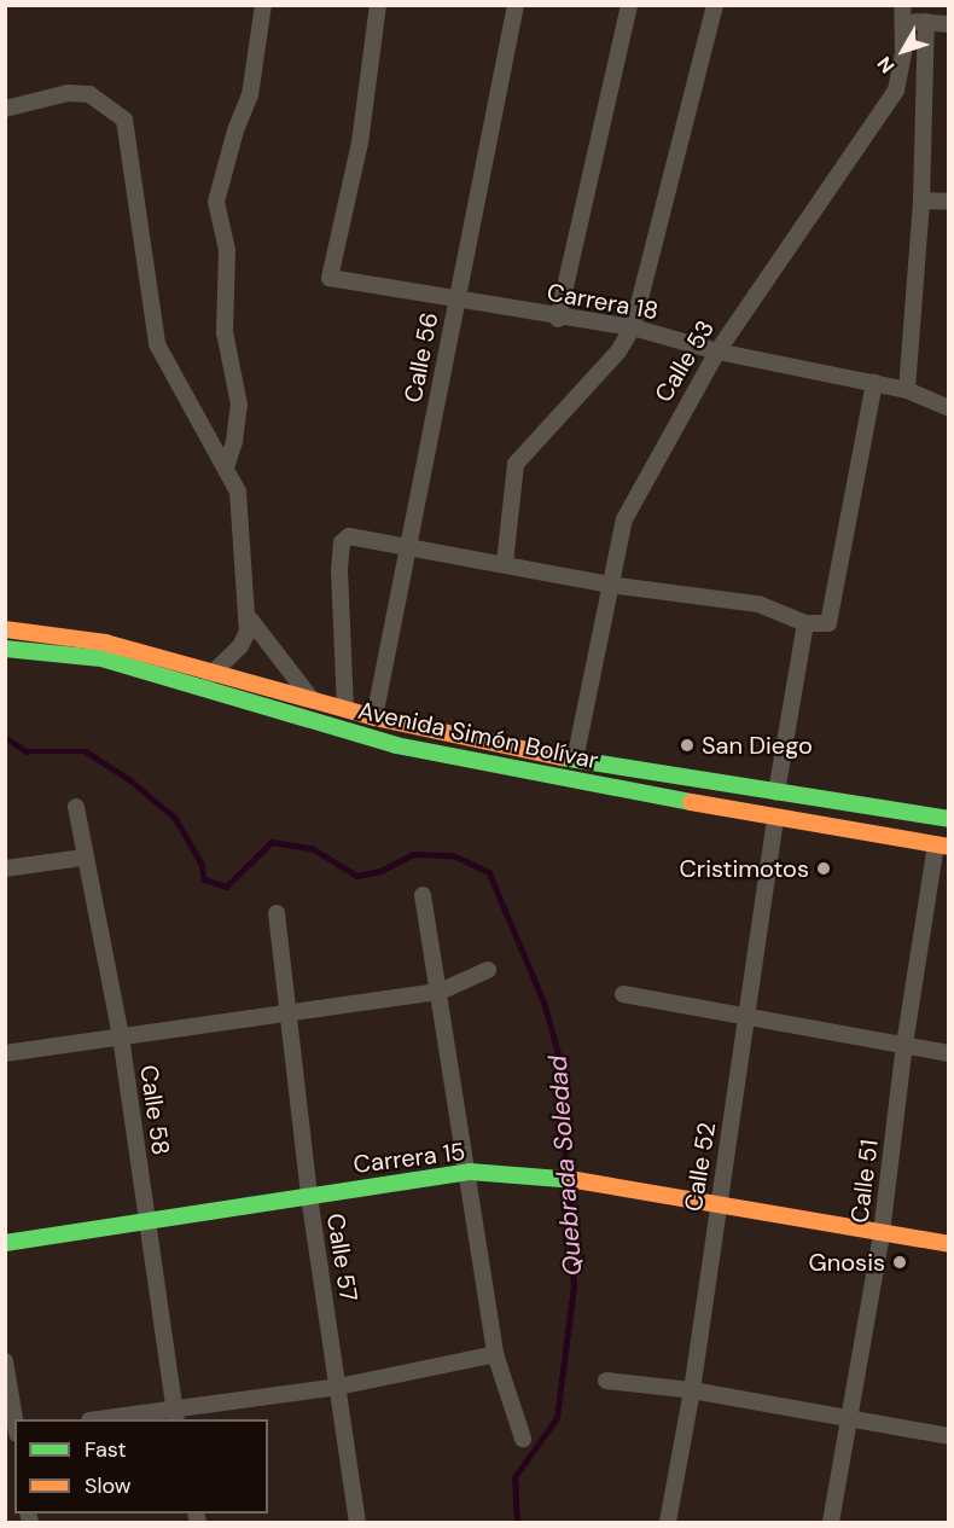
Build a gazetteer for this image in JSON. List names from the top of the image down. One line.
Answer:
{"streets":{"main road":["Avenida Simón Bolívar","Carrera 15"],"street":["Carrera 18","Calle 56","Calle 53","Calle 58","Calle 52","Calle 51","Calle 57"]},"crossings":[["Carrera 18","Calle 56"],["Carrera 18","Calle 53"],["Calle 56","Avenida Simón Bolívar"],["Calle 53","Avenida Simón Bolívar"],["Avenida Simón Bolívar","Calle 52"],["Avenida Simón Bolívar","Calle 51"],["Calle 58","Carrera 15"],["Carrera 15","Calle 52"],["Carrera 15","Calle 51"],["Carrera 15","Calle 57"]],"water":["Quebrada Soledad"],"places":["San Diego","Cristimotos","Gnosis"],"legend":["Fast","Slow"],"north":"bottom left"}
